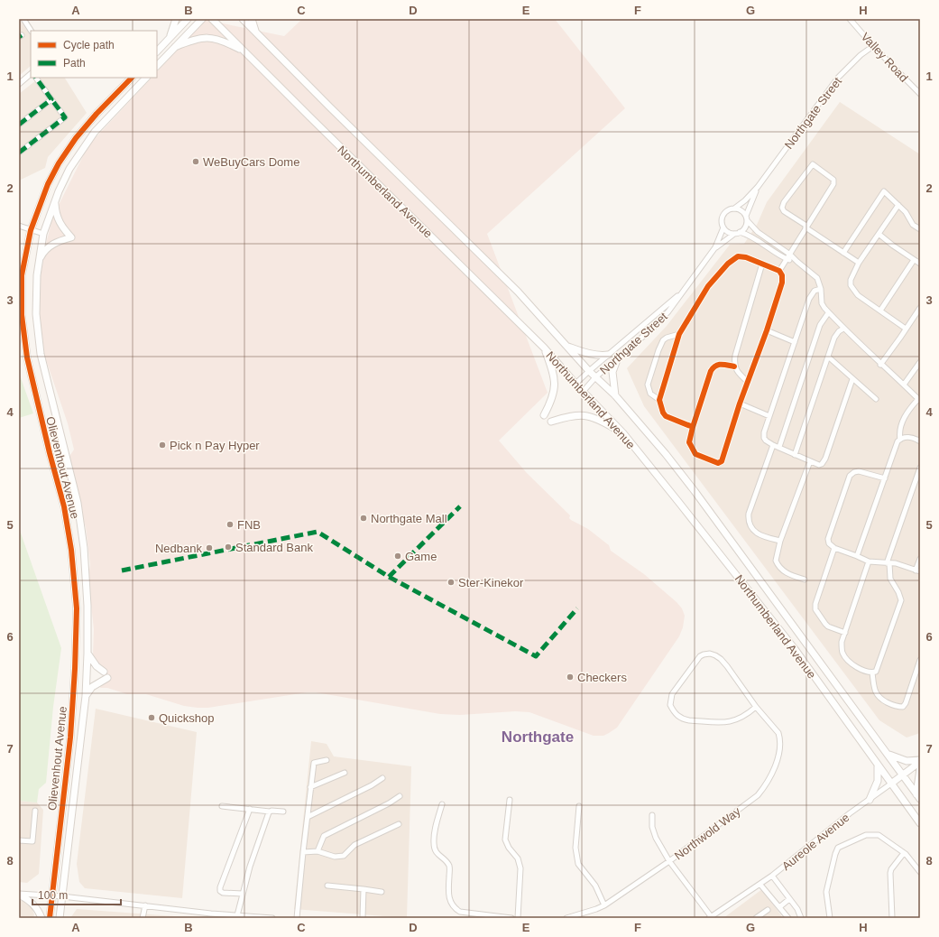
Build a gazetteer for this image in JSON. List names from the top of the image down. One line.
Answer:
{"streets":{"main road":["Northumberland Avenue","Olievenhout Avenue","Aureole Avenue"],"street":["Valley Road","Northgate Street","Northwold Way"]},"crossings":[["Valley Road","Northgate Street"],["Northgate Street","Northumberland Avenue"],["Northumberland Avenue","Aureole Avenue"]],"districts":["Northgate"],"places":["WeBuyCars Dome","Pick n Pay Hyper","Northgate Mall","FNB","Standard Bank","Nedbank","Game","Ster-Kinekor","Checkers","Quickshop"],"legend":["Cycle path","Path"],"scale_bar":"100 m","grid":{"columns":["A","B","C","D","E","F","G","H"],"rows":["1","2","3","4","5","6","7","8"]}}
